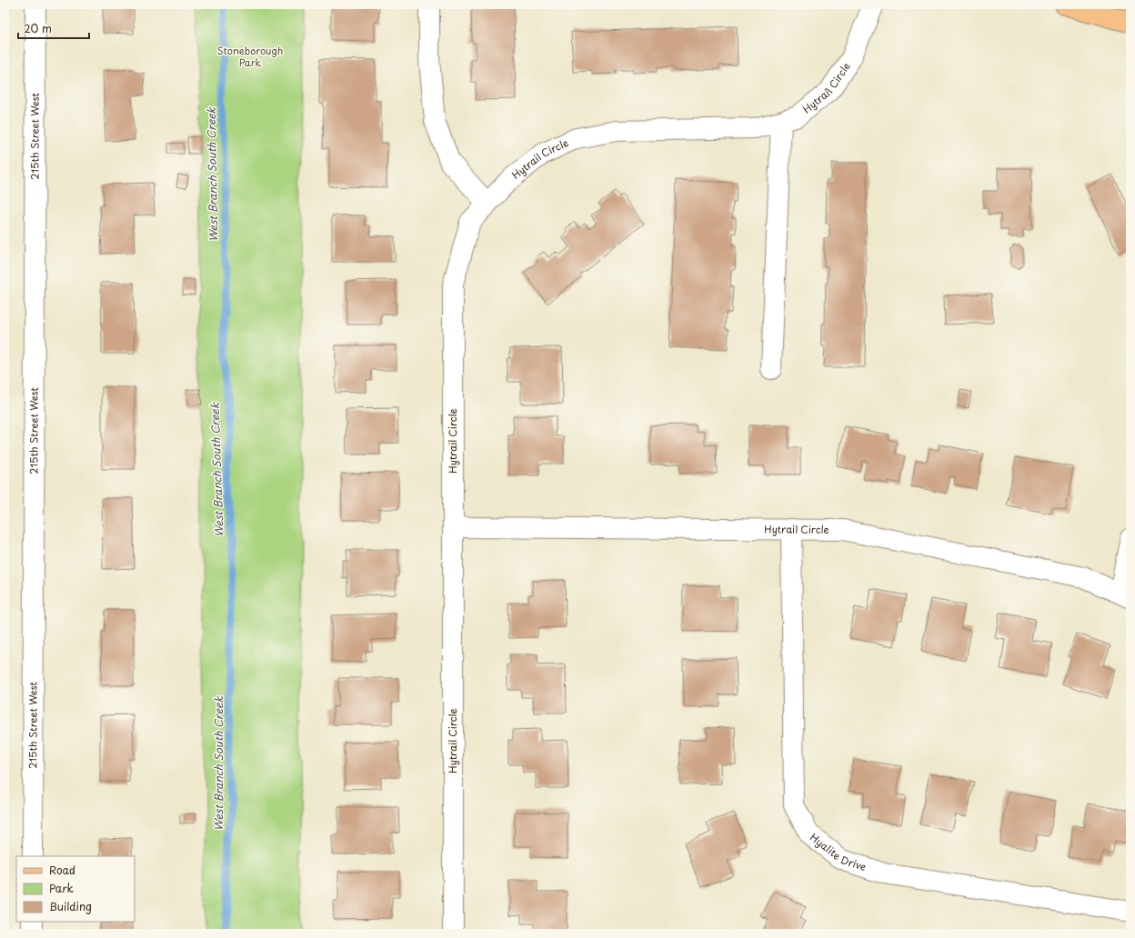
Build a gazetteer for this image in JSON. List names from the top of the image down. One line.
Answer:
{"streets":{"street":["Hytrail Circle","215th Street West","Hyalite Drive"]},"crossings":[["Hytrail Circle","Hyalite Drive"]],"water":["West Branch South Creek"],"parks":["Stoneborough Park"],"legend":["Road","Park","Building"],"scale_bar":"20 m"}
